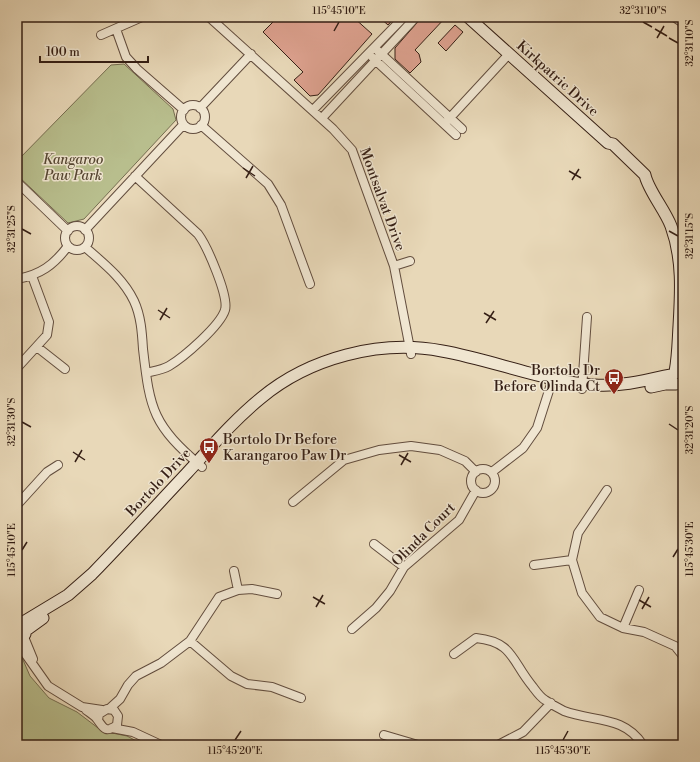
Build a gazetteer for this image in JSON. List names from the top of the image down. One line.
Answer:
{"streets":{"street":["Kirkpatric Drive","Montsalvat Drive","Bortolo Drive","Olinda Court"]},"crossings":[["Kirkpatric Drive","Bortolo Drive"],["Montsalvat Drive","Bortolo Drive"]],"parks":["Kangaroo Paw Park"],"places":{"bus stop":["Bortolo Dr Before Olinda Ct","Bortolo Dr Before Karangaroo Paw Dr"]},"scale_bar":"100 m","coordinates":["115°45'10\"E","32°31'10\"S","32°31'25\"S","32°31'15\"S","32°31'30\"S","32°31'20\"S","115°45'30\"E","115°45'20\"E"]}
